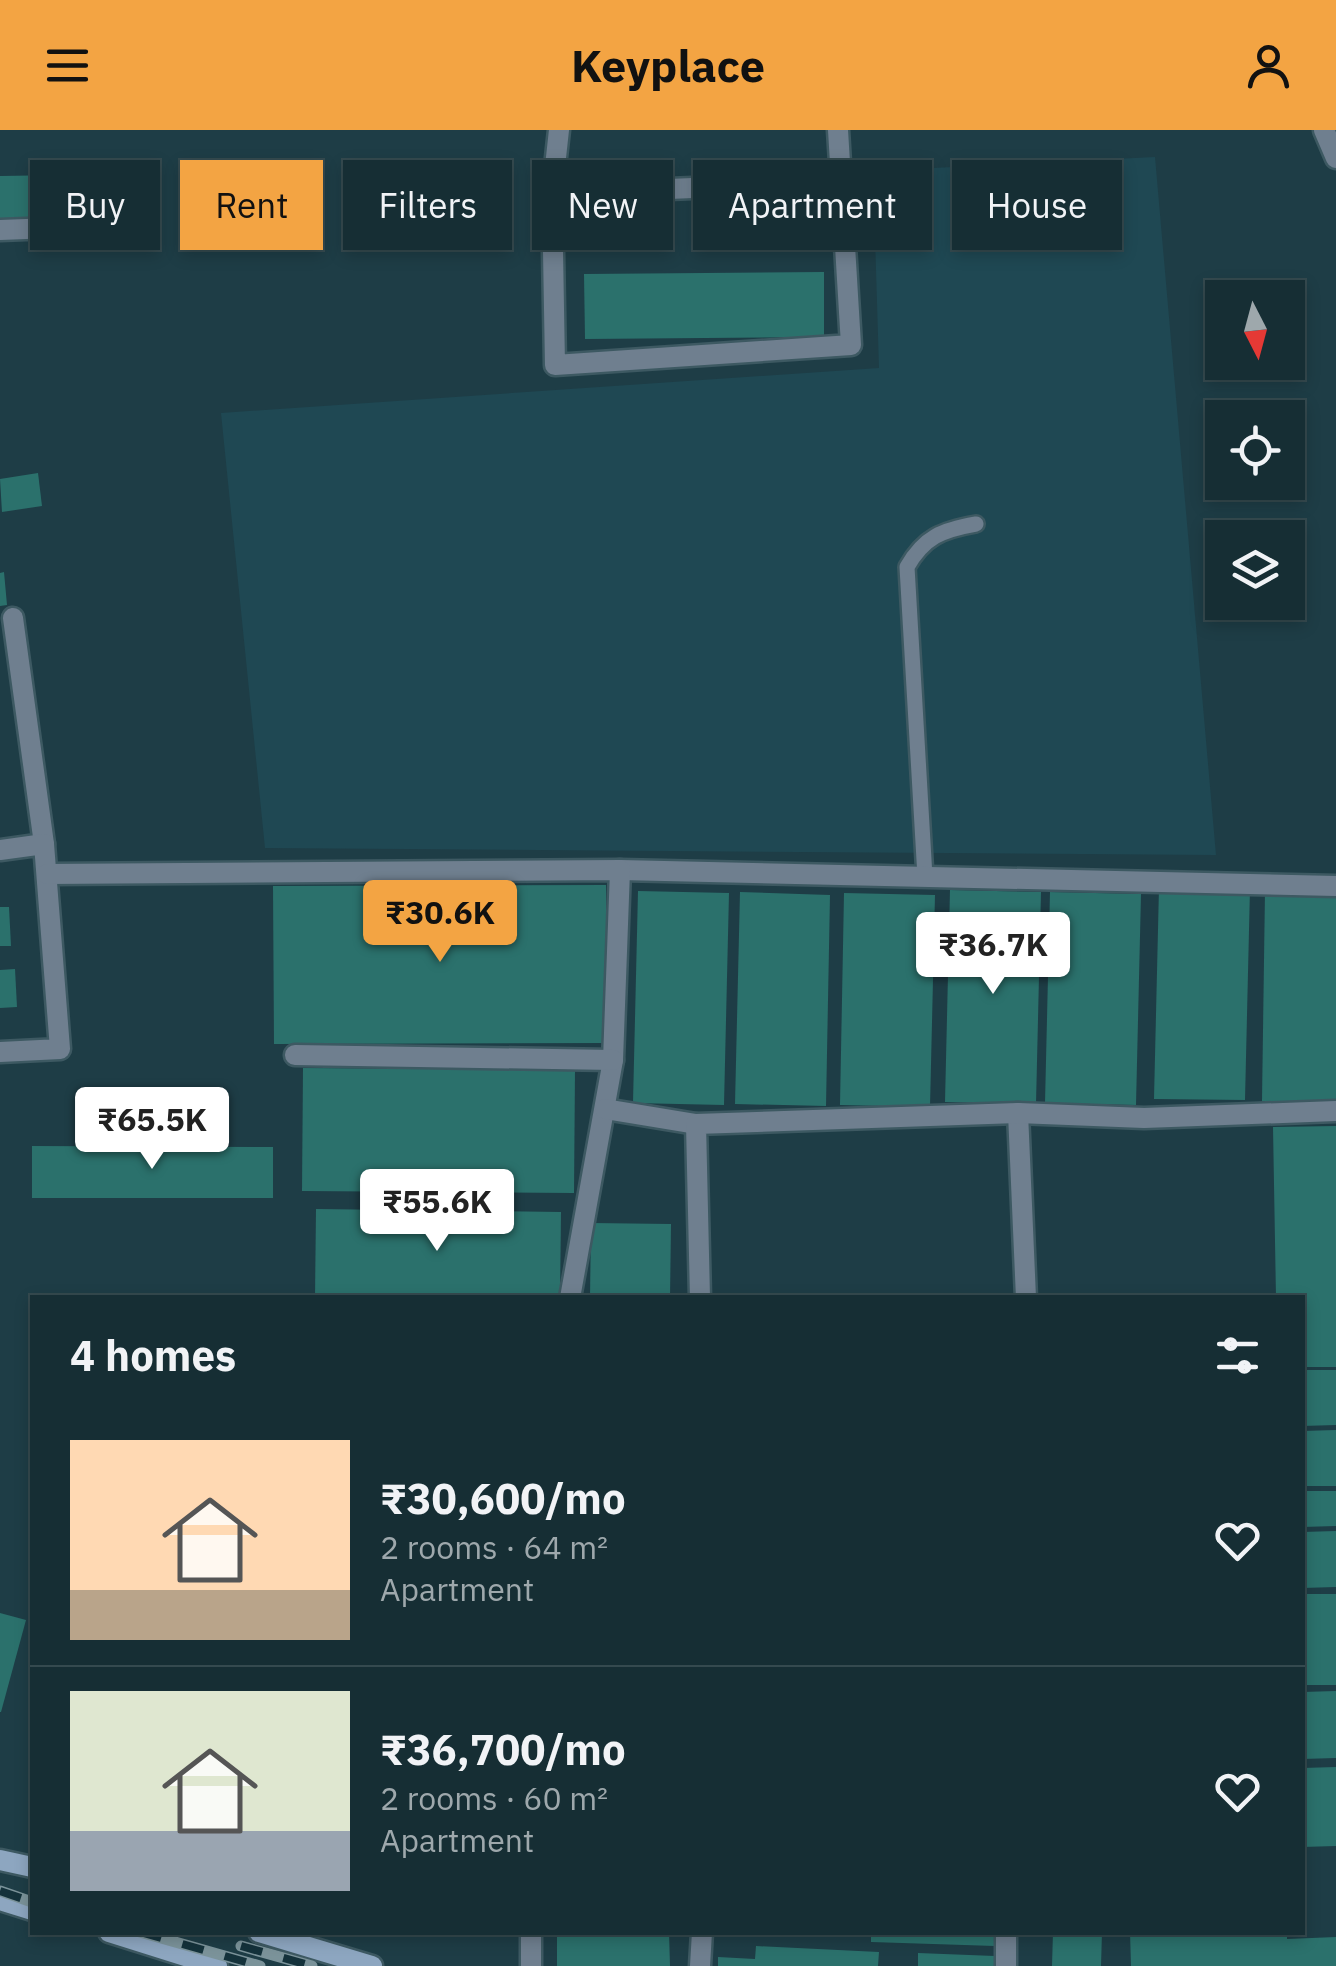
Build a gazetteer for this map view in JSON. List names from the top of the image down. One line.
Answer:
{"north":"bottom","page":{"header":"Keyplace","chip":["Buy","Rent","Filters","New","Apartment","House"],"price":["₹30.6K","₹36.7K","₹65.5K","₹55.6K"],"heading":"4 homes","list":[{"name":"₹30,600/mo","note":"2 rooms · 64 m² · Apartment"},{"name":"₹36,700/mo","note":"2 rooms · 60 m² · Apartment"}]}}
